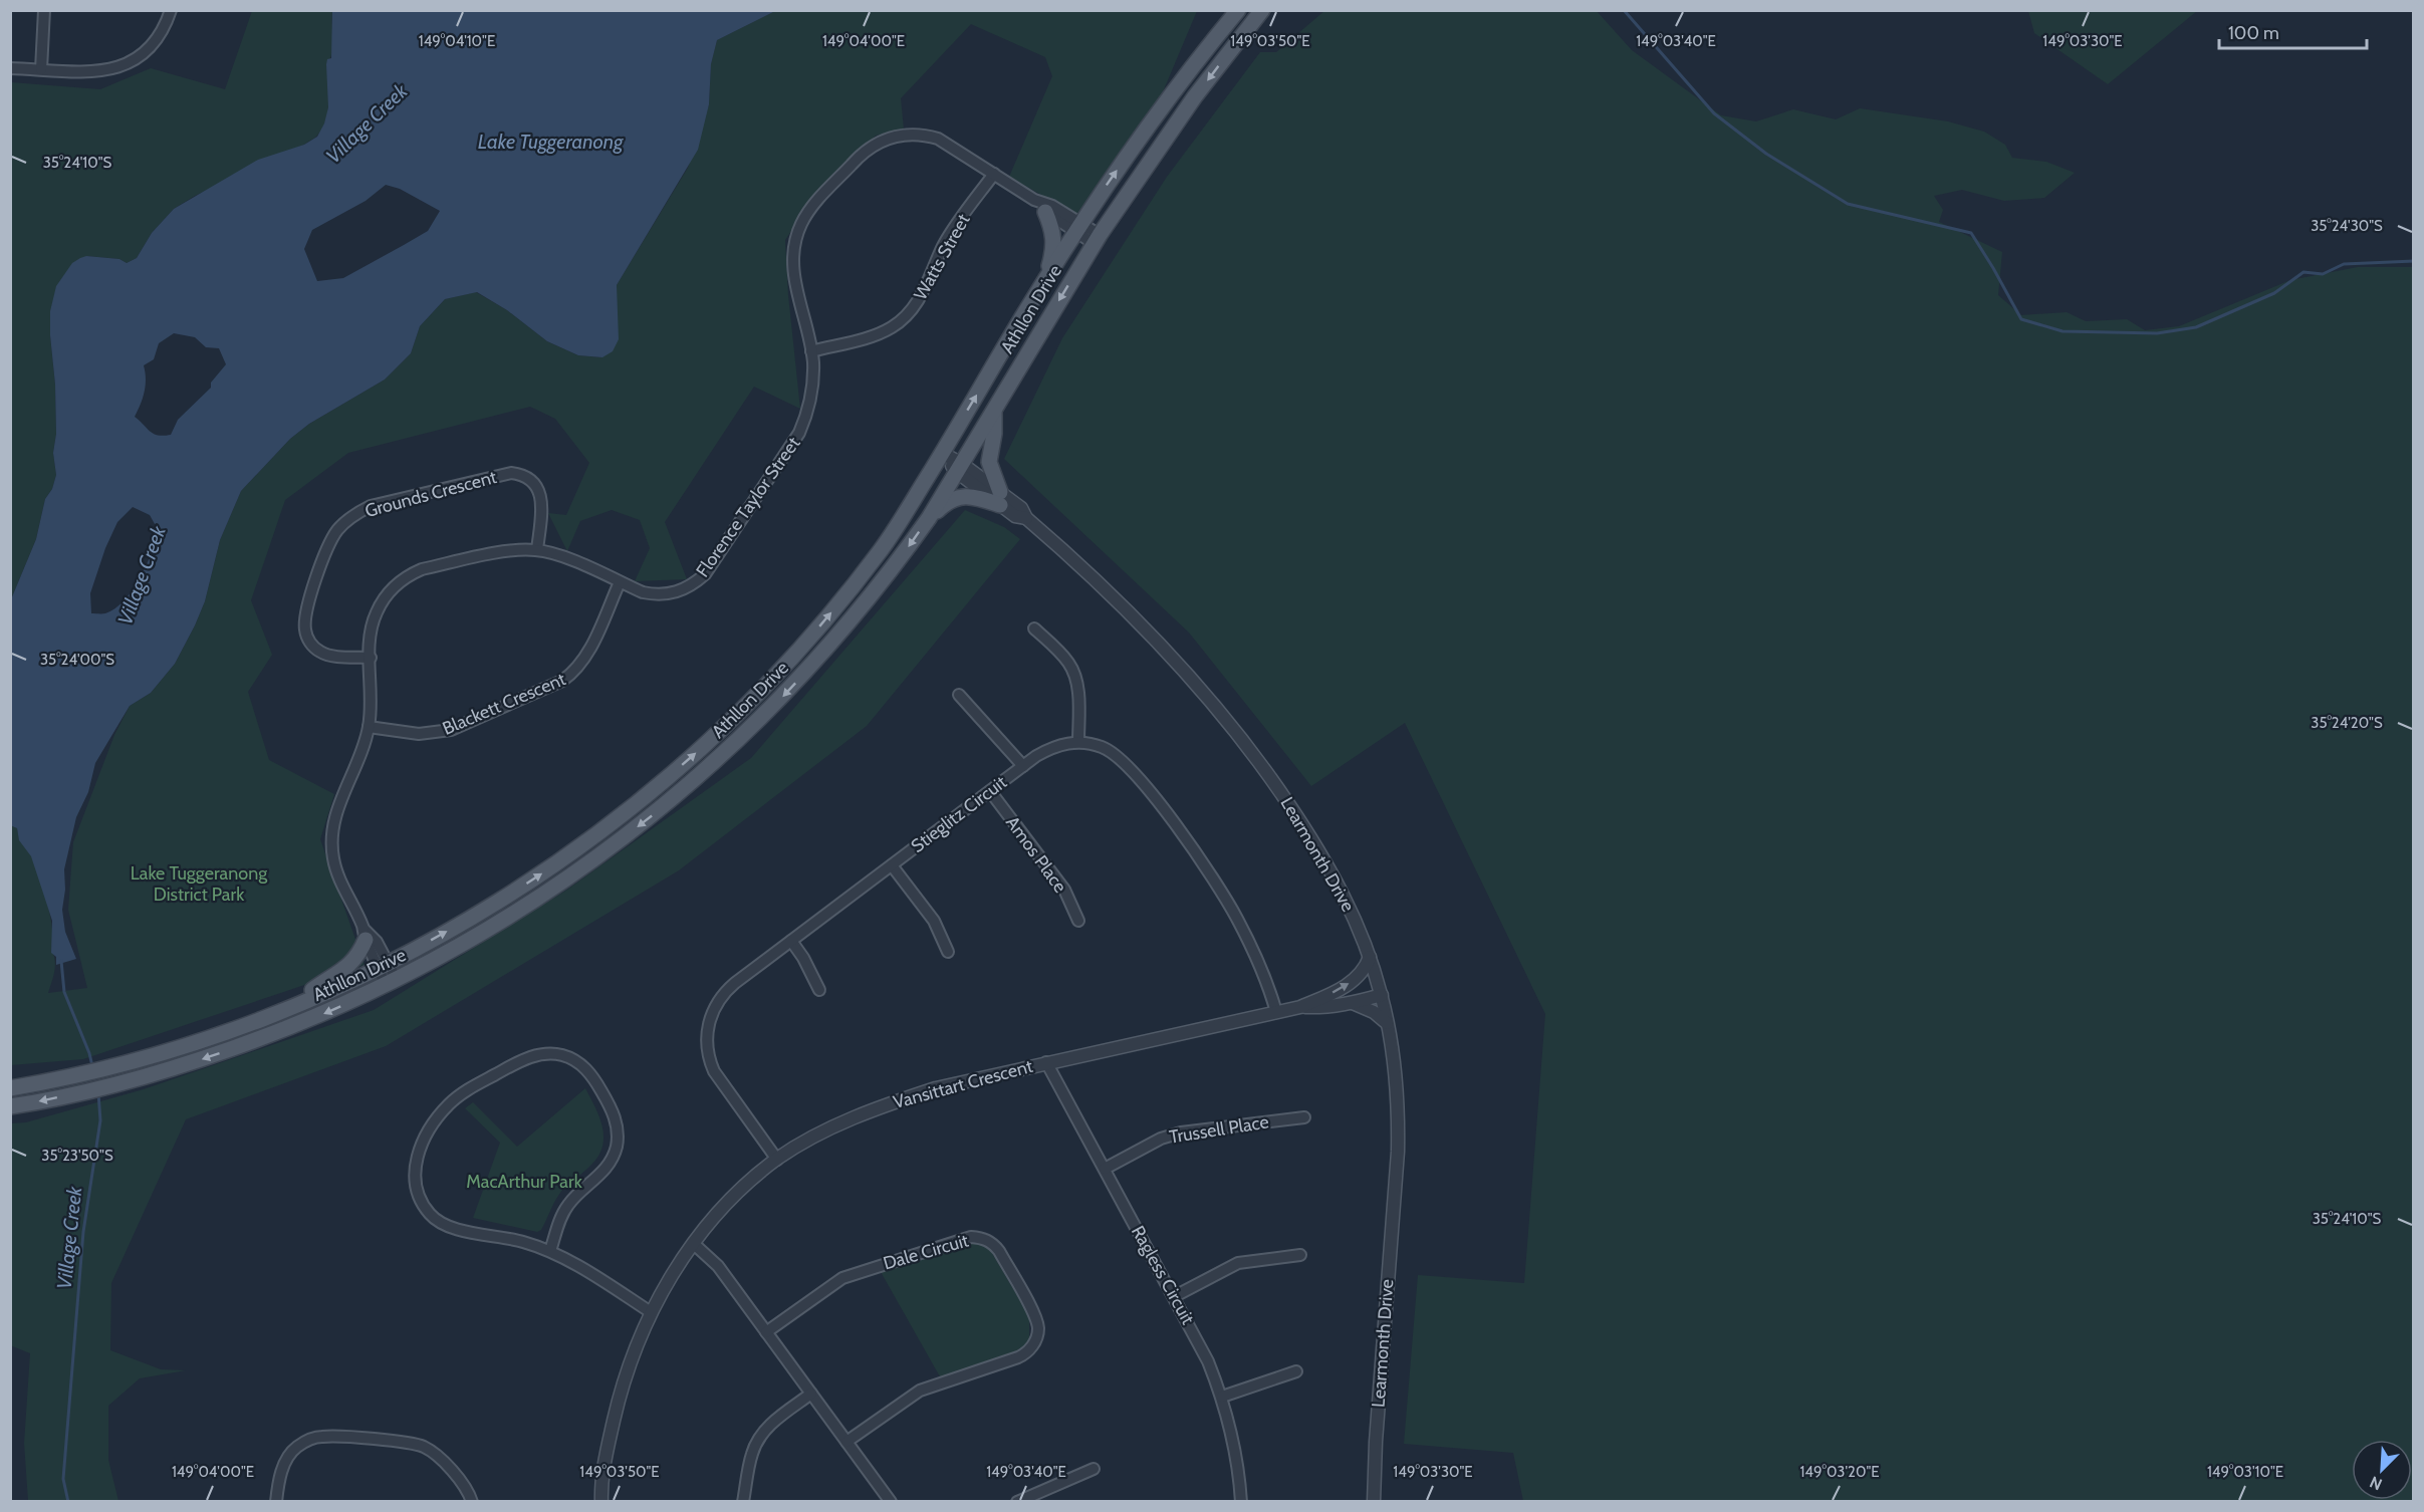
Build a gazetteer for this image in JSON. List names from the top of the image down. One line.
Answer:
{"streets":{"main road":["Athllon Drive"],"street":["Watts Street","Grounds Crescent","Florence Taylor Street","Blackett Crescent","Stieglitz Circuit","Amos Place","Learmonth Drive","Vansittart Crescent","Trussell Place","Dale Circuit","Ragless Circuit"]},"crossings":[["Watts Street","Florence Taylor Street"],["Athllon Drive","Florence Taylor Street"],["Athllon Drive","Learmonth Drive"],["Grounds Crescent","Florence Taylor Street"],["Florence Taylor Street","Blackett Crescent"],["Stieglitz Circuit","Amos Place"],["Stieglitz Circuit","Vansittart Crescent"],["Learmonth Drive","Vansittart Crescent"],["Vansittart Crescent","Ragless Circuit"],["Trussell Place","Ragless Circuit"]],"water":["Village Creek","Lake Tuggeranong"],"parks":["Lake Tuggeranong District Park","MacArthur Park"],"scale_bar":"100 m","north":"bottom left","coordinates":["149°04'10\"E","149°04'00\"E","149°03'50\"E","149°03'40\"E","149°03'30\"E","35°24'10\"S","35°24'30\"S","35°24'00\"S","35°24'20\"S","35°23'50\"S","149°03'20\"E","149°03'10\"E"]}
